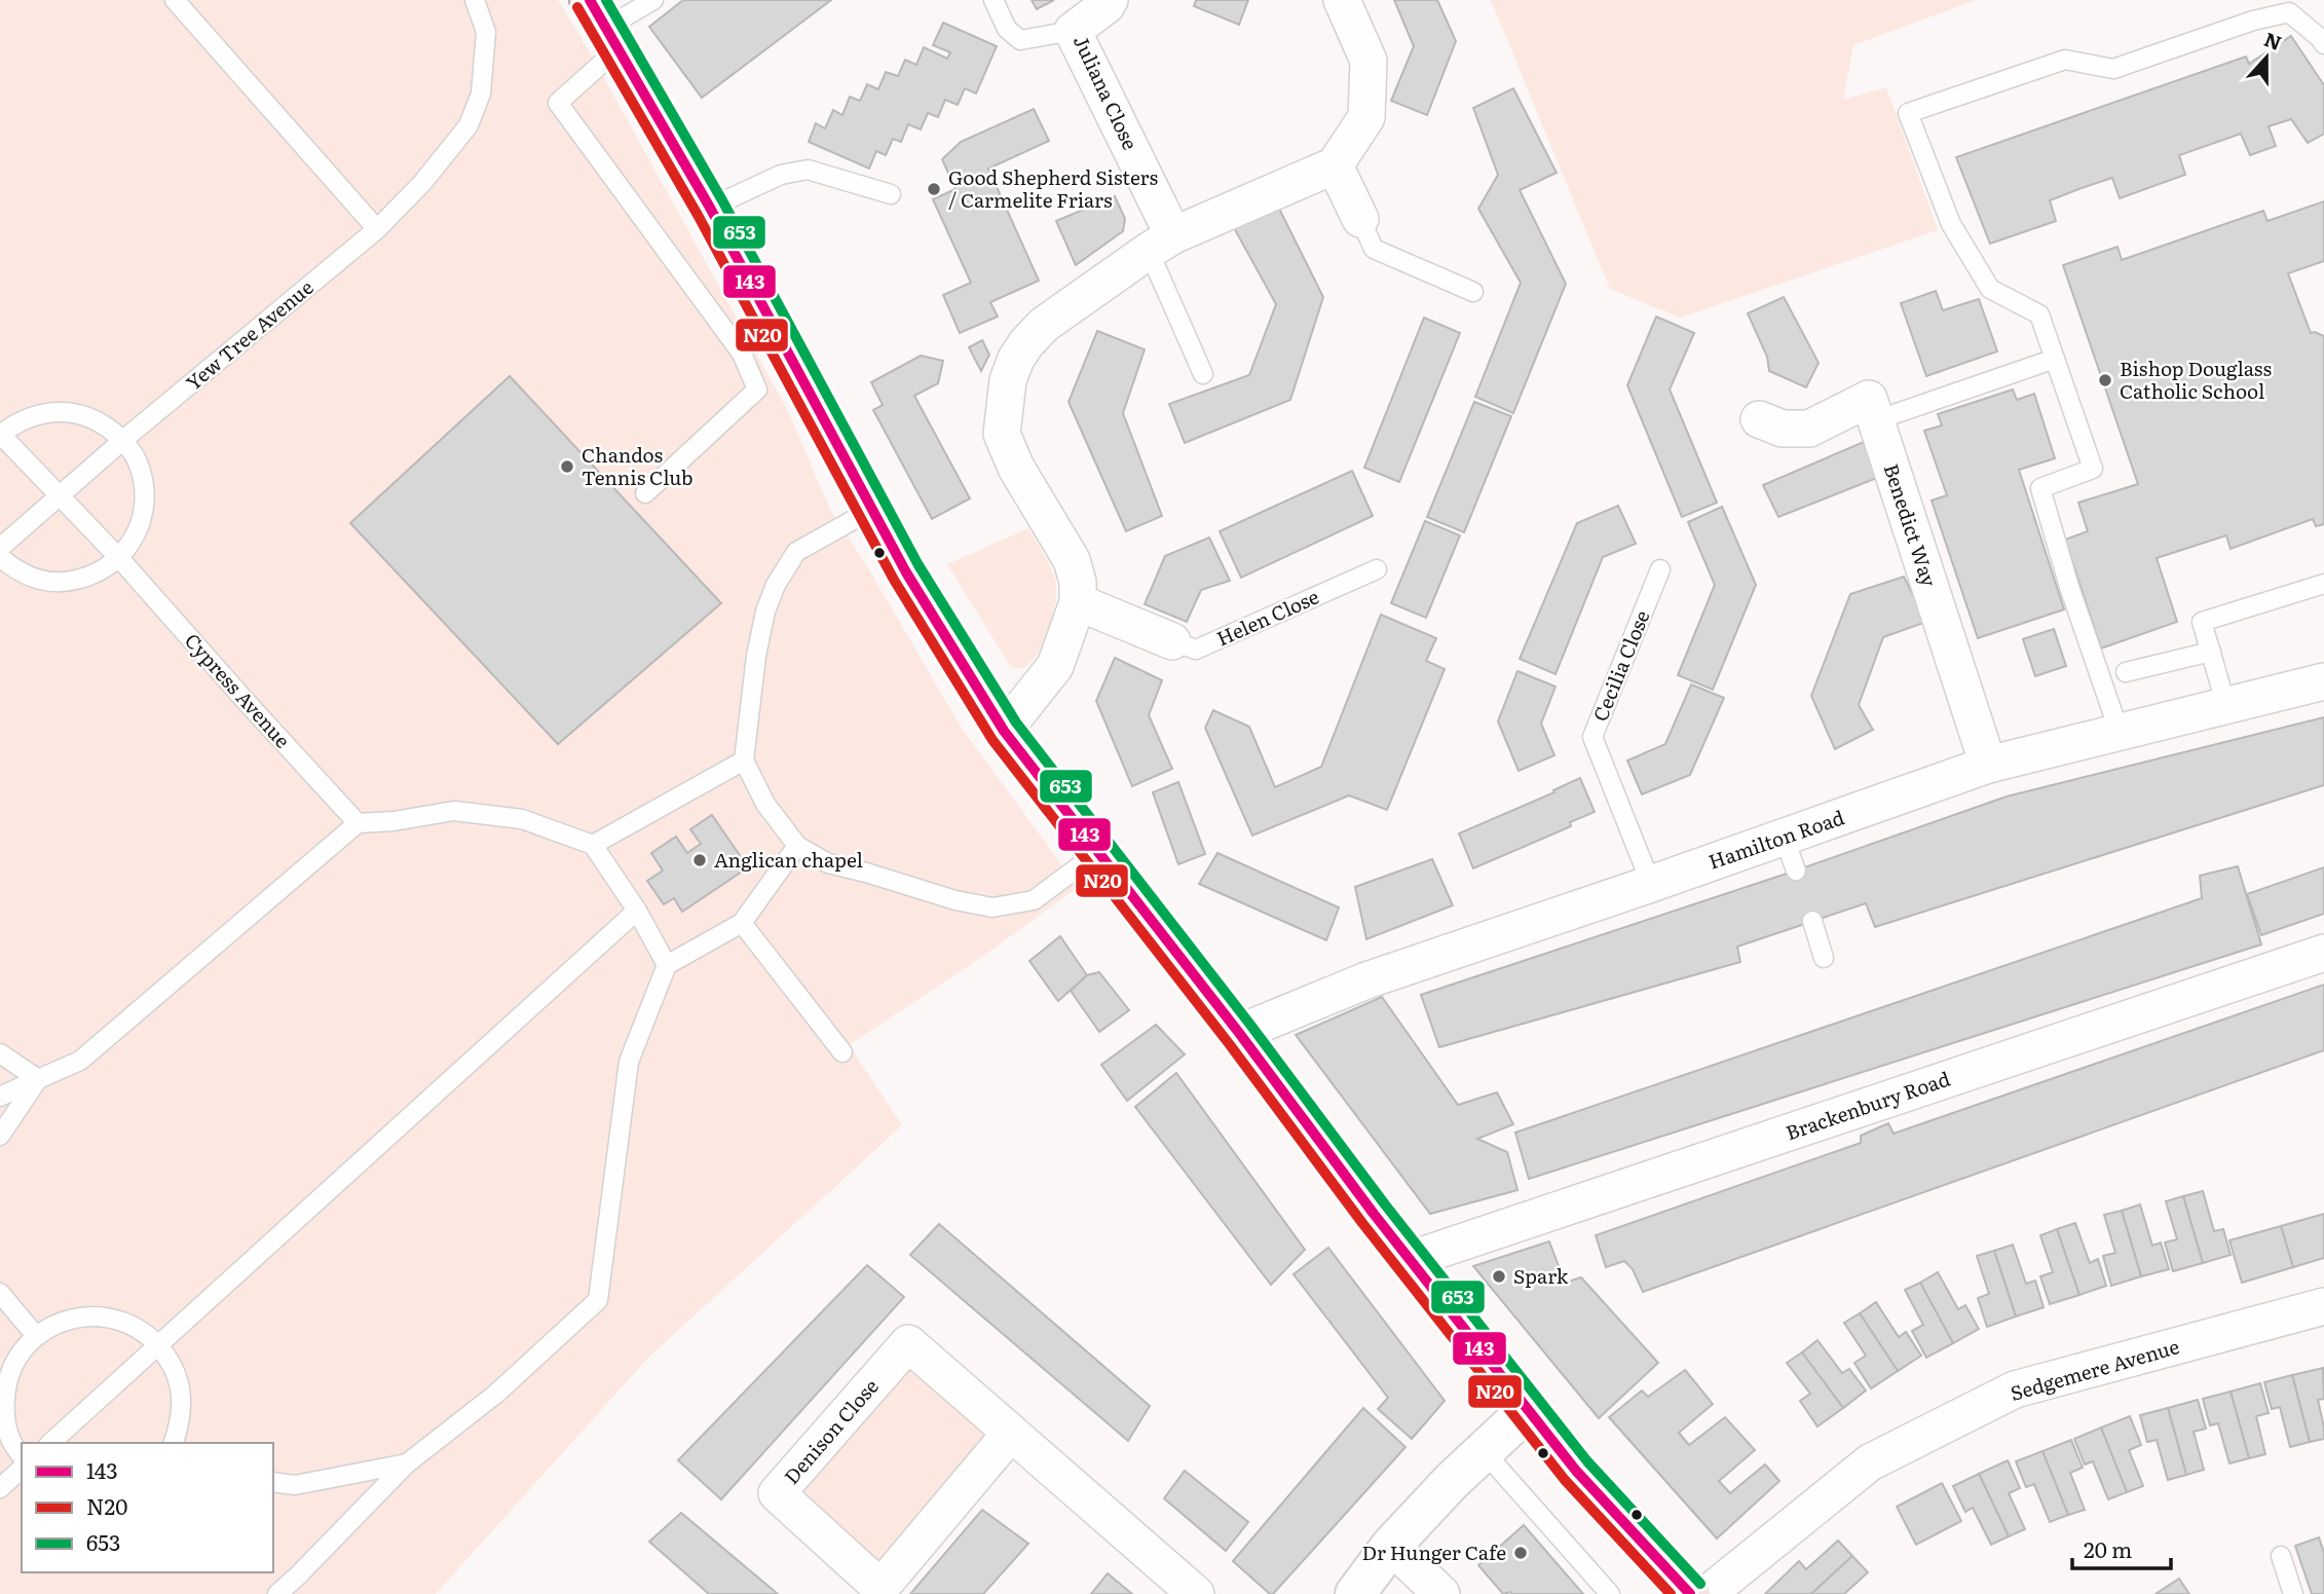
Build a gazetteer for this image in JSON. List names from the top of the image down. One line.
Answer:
{"streets":{"street":["Juliana Close","Benedict Way","Helen Close","Hamilton Road","Brackenbury Road","Sedgemere Avenue","Denison Close"],"lane":["Yew Tree Avenue","Cecilia Close","Cypress Avenue"]},"crossings":[["Yew Tree Avenue","Cypress Avenue"],["Benedict Way","Hamilton Road"],["Cecilia Close","Hamilton Road"]],"places":["Good Shepherd Sisters / Carmelite Friars","Bishop Douglass Catholic School","Chandos Tennis Club","Anglican chapel","Spark","Dr Hunger Cafe"],"lines":["transit line 143","transit line 653","transit line N20"],"legend":["143","N20","653"],"scale_bar":"20 m","north":"top"}
